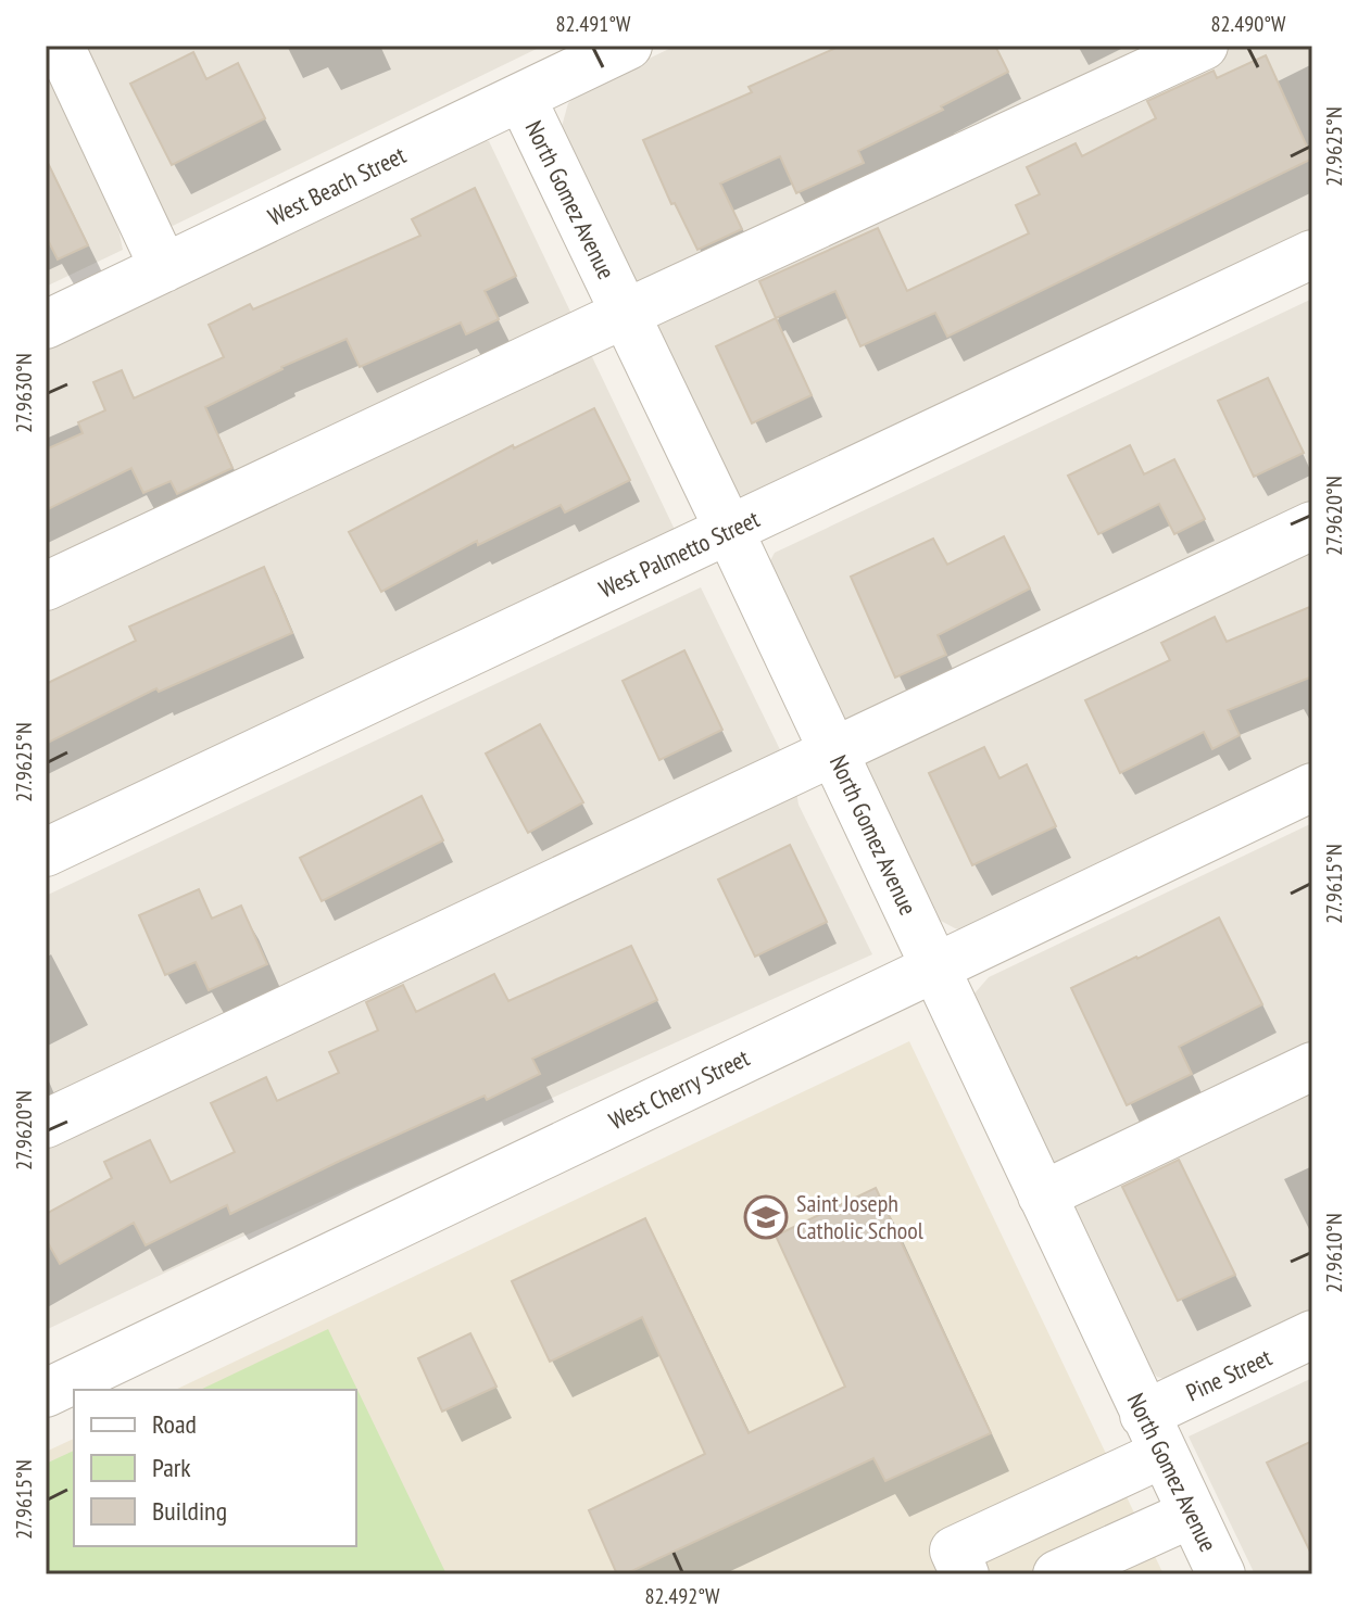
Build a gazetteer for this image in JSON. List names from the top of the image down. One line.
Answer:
{"streets":{"street":["West Beach Street","North Gomez Avenue","West Palmetto Street","West Cherry Street","Pine Street"]},"crossings":[["West Beach Street","North Gomez Avenue"],["North Gomez Avenue","West Palmetto Street"],["North Gomez Avenue","West Cherry Street"],["North Gomez Avenue","Pine Street"]],"places":{"school or university":["Saint Joseph Catholic School"]},"legend":["Road","Park","Building"],"coordinates":["82.491°W","82.490°W","27.9625°N","27.9630°N","27.9620°N","27.9615°N","27.9610°N","82.492°W"]}
